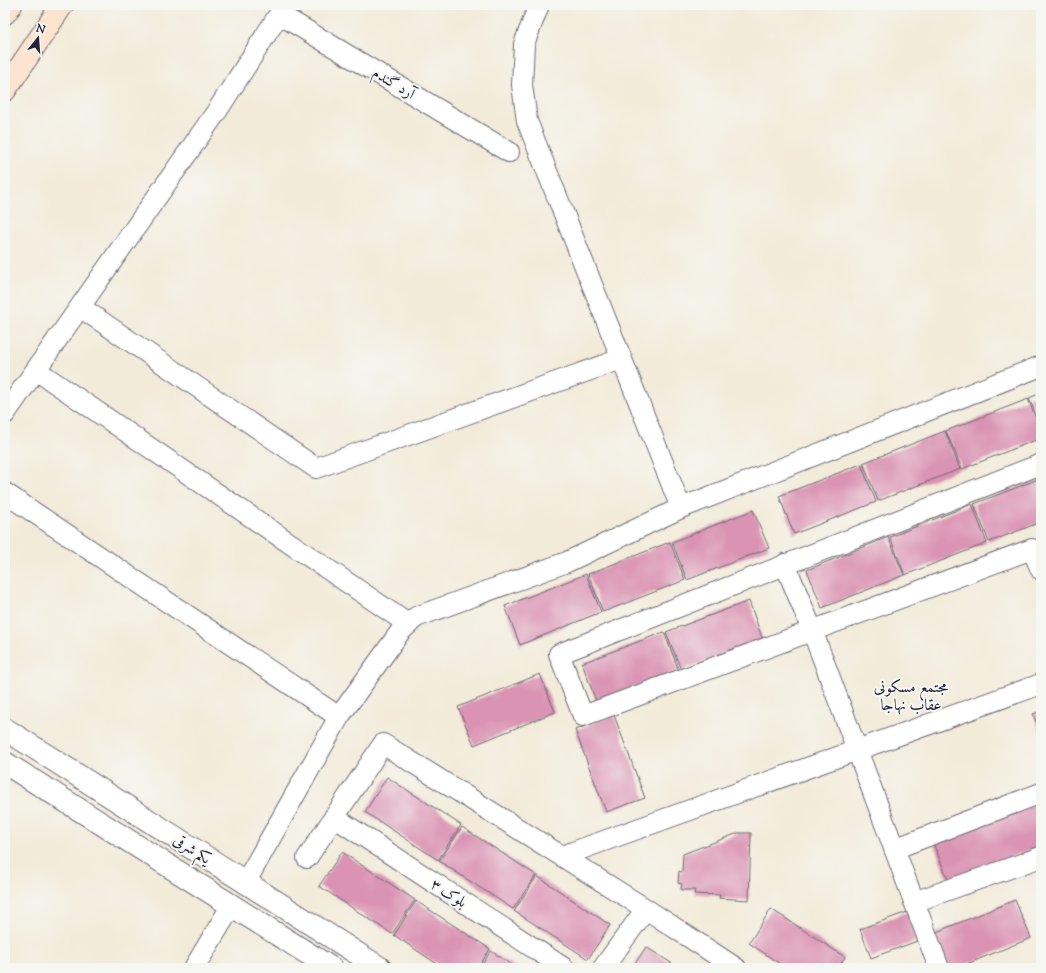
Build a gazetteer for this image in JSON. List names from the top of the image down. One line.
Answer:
{"streets":{"street":["آرد گندم","یکم شرقی","بلوک ۳"]},"districts":["مجتمع مسکونی عقاب نهاجا"],"north":"top"}
